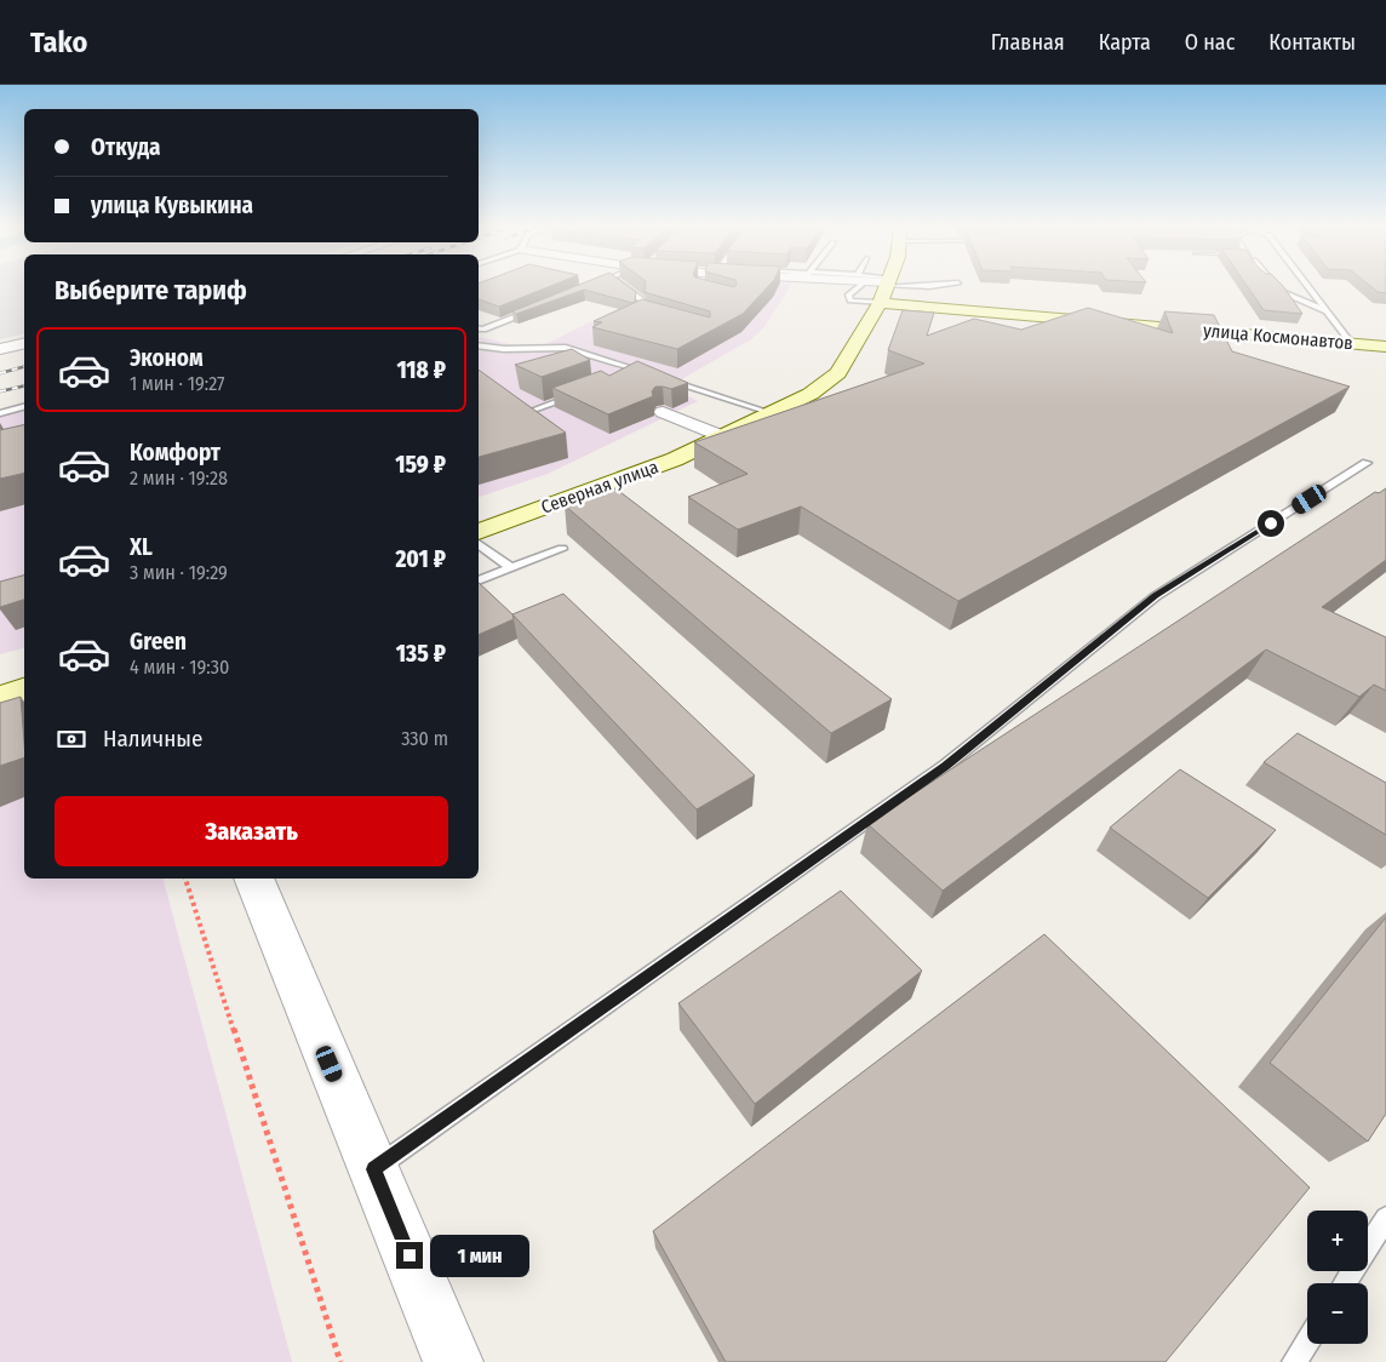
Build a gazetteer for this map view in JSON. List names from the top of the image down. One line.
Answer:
{"streets":{"main road":["улица Космонавтов","Северная улица"]},"crossings":[["улица Космонавтов","Северная улица"]],"page":{"header":"Tako","nav":["Главная","Карта","О нас","Контакты"],"banner":["Откуда","улица Кувыкина"],"heading":"Выберите тариф","list":[{"name":"Эконом","note":"1 мин · 19:27","value":"118 ₽"},{"name":"Комфорт","note":"2 мин · 19:28","value":"159 ₽"},{"name":"XL","note":"3 мин · 19:29","value":"201 ₽"},{"name":"Green","note":"4 мин · 19:30","value":"135 ₽"}],"pay":["Наличные","330 m"],"buttons":"Заказать","map_buttons":["+","−"],"bubble":"1 мин"}}
